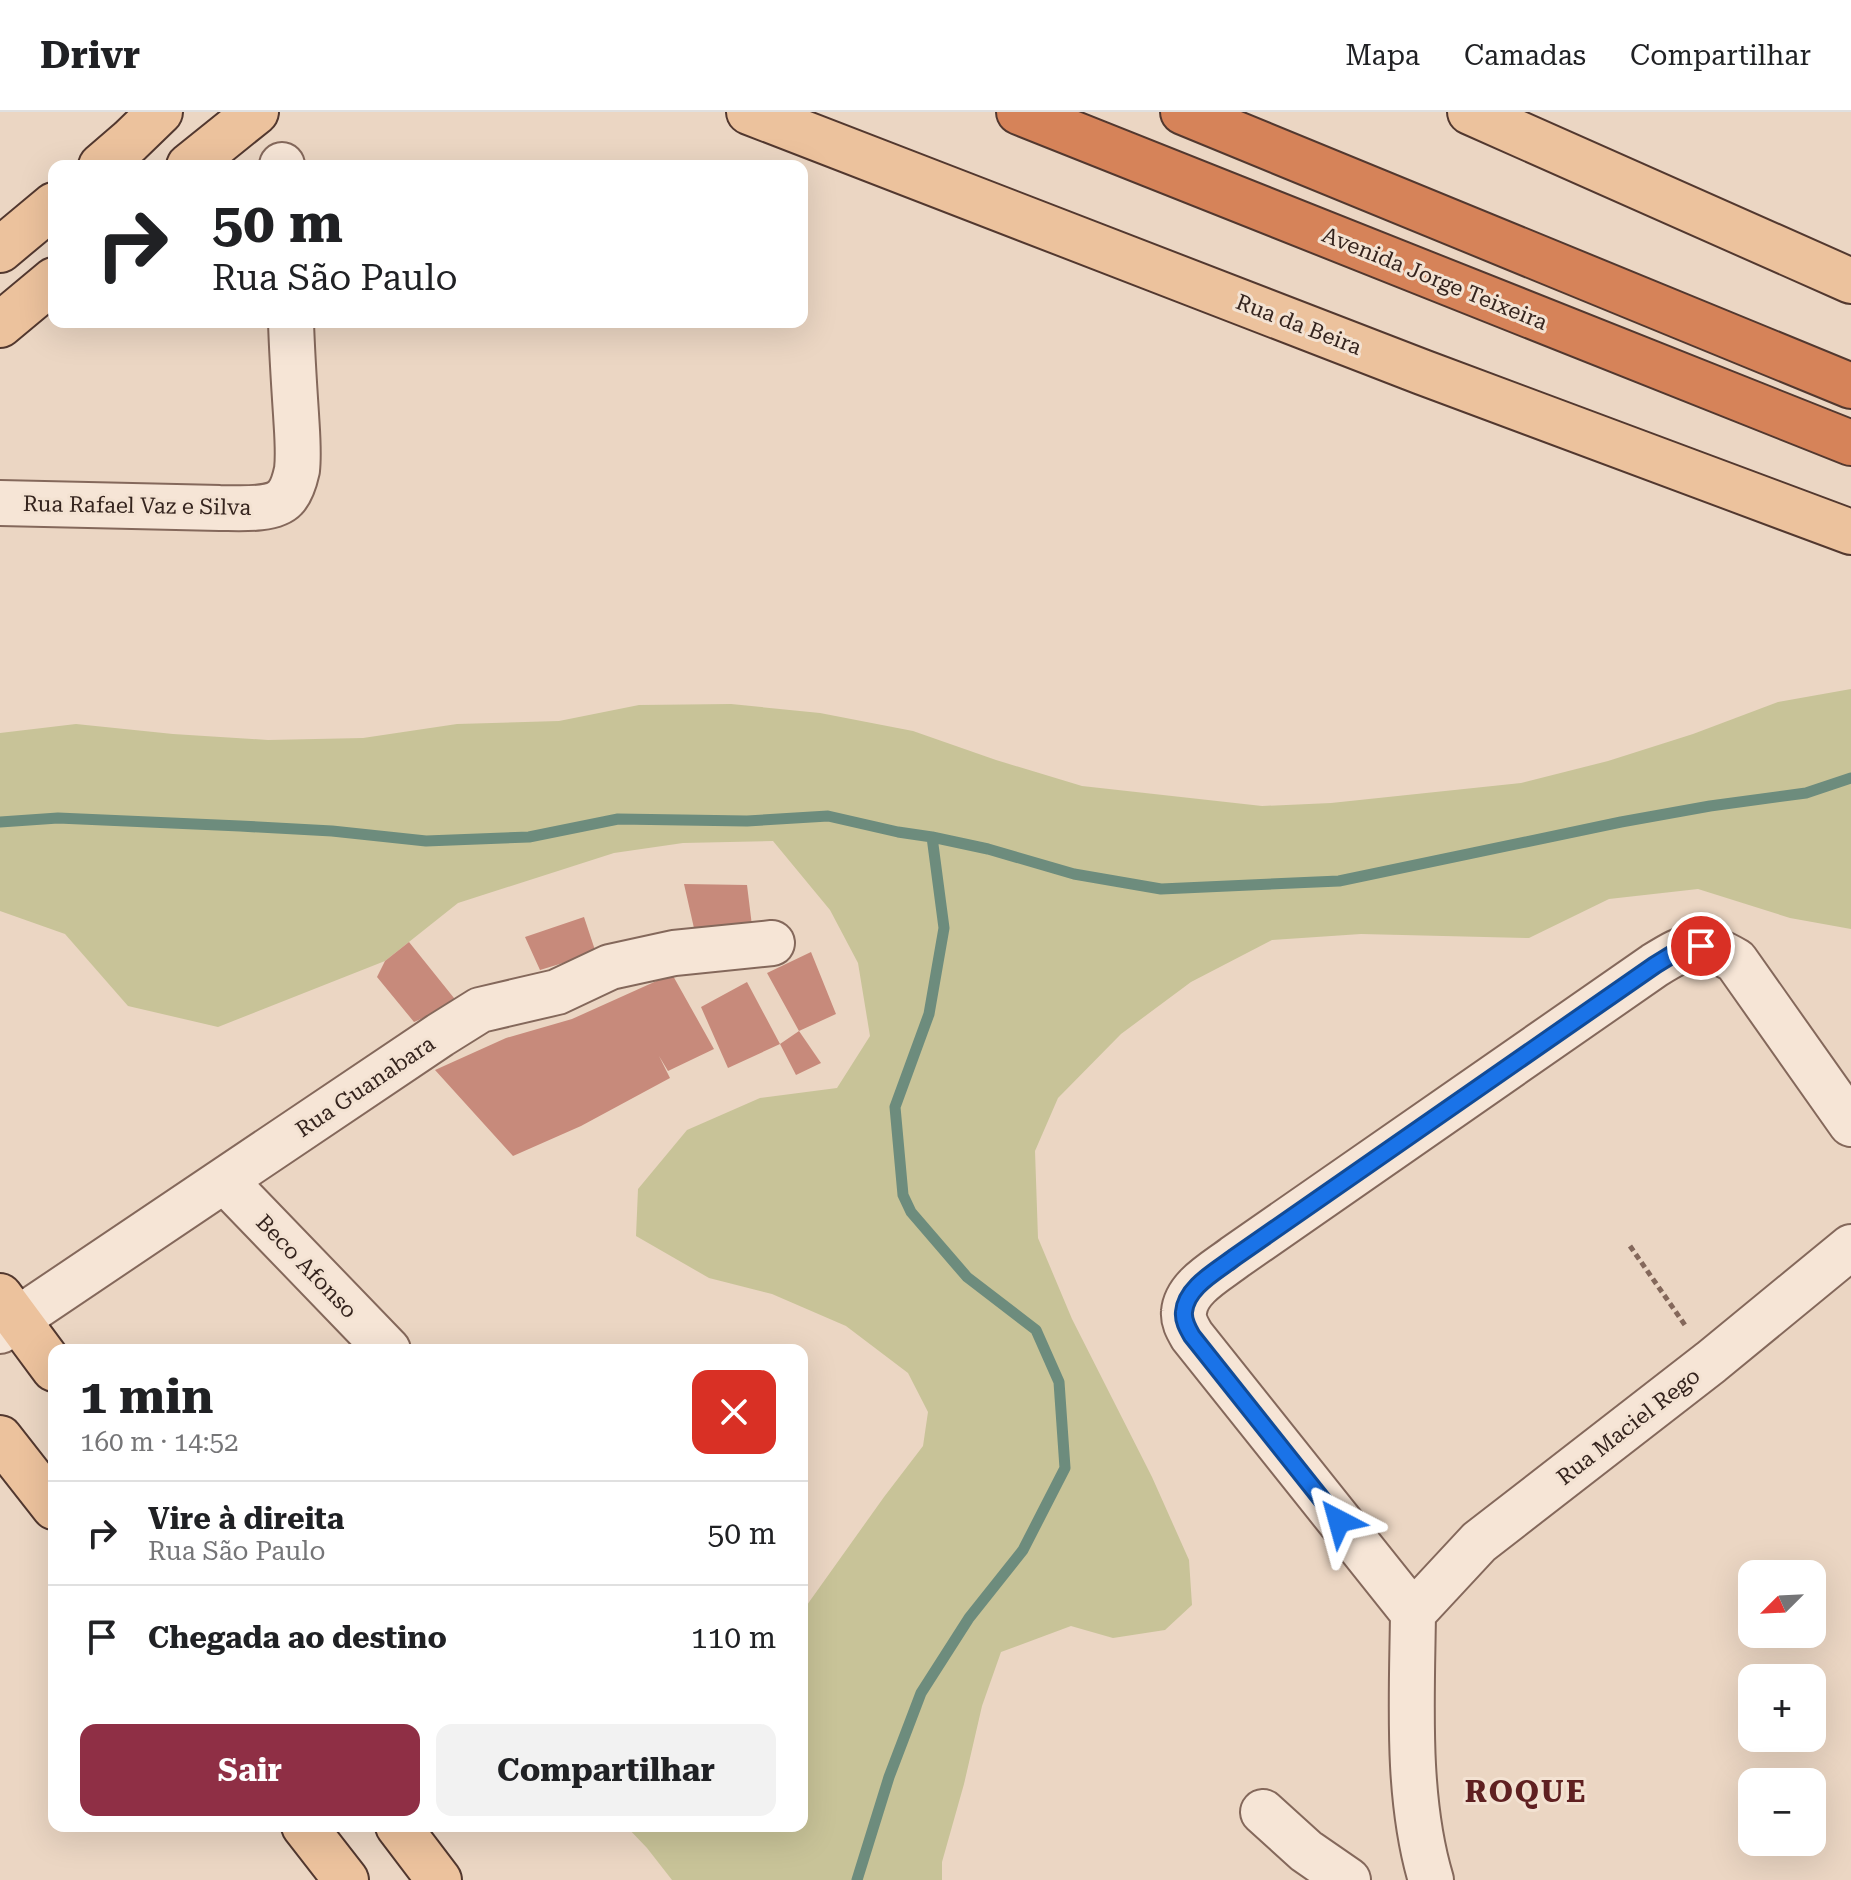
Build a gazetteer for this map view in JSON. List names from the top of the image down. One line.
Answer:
{"streets":{"highway":["Avenida Jorge Teixeira"],"main road":["Rua da Beira"],"street":["Rua Rafael Vaz e Silva","Rua Guanabara","Beco Afonso","Rua Maciel Rego"]},"crossings":[["Rua Guanabara","Beco Afonso"]],"districts":["ROQUE"],"north":"bottom left","page":{"header":"Drivr","nav":["Mapa","Camadas","Compartilhar"],"turn":["50 m","Rua São Paulo"],"heading":["1 min","160 m · 14:52"],"list":[{"name":"Vire à direita","note":"Rua São Paulo","value":"50 m"},{"name":"Chegada ao destino","value":"110 m"}],"map_buttons":["+","−"],"buttons":["Sair","Compartilhar"]}}
